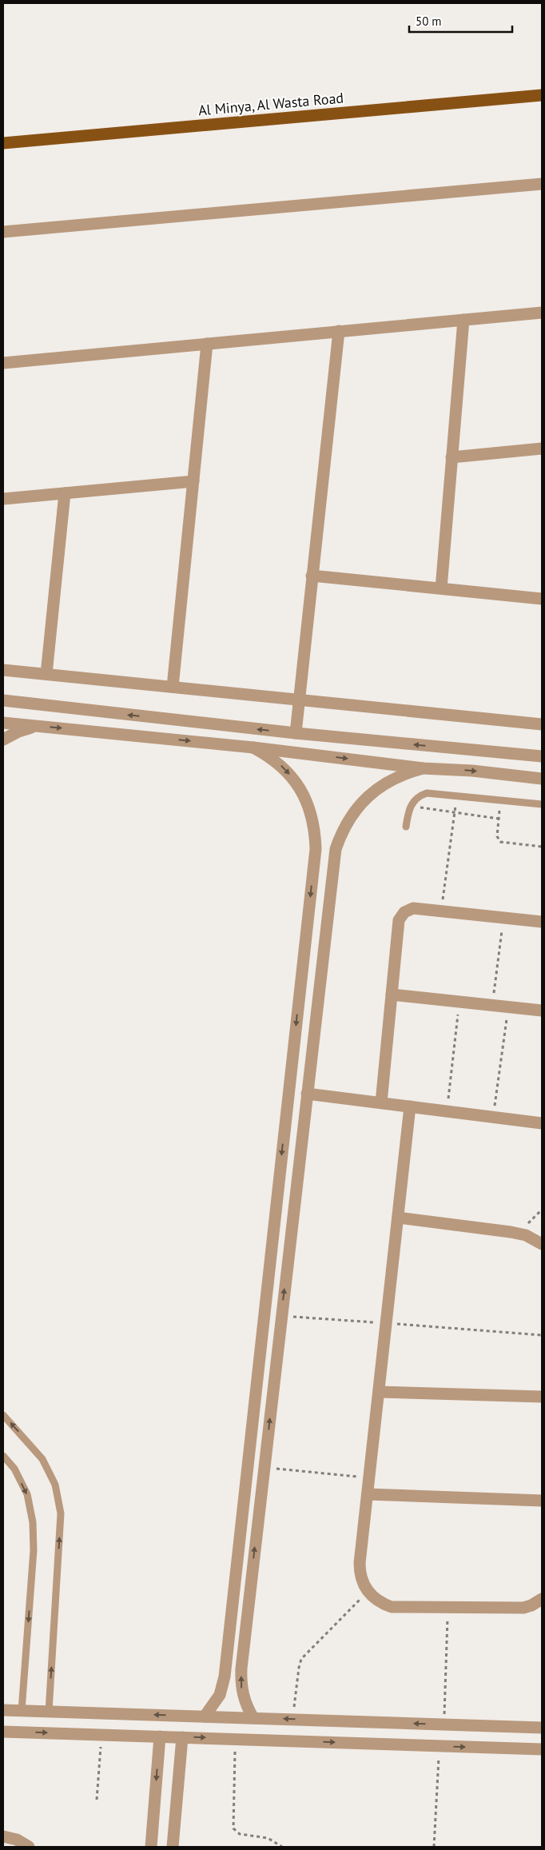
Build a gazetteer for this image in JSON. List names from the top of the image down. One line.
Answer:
{"streets":{"main road":["Al Minya, Al Wasta Road"]},"scale_bar":"50 m"}
